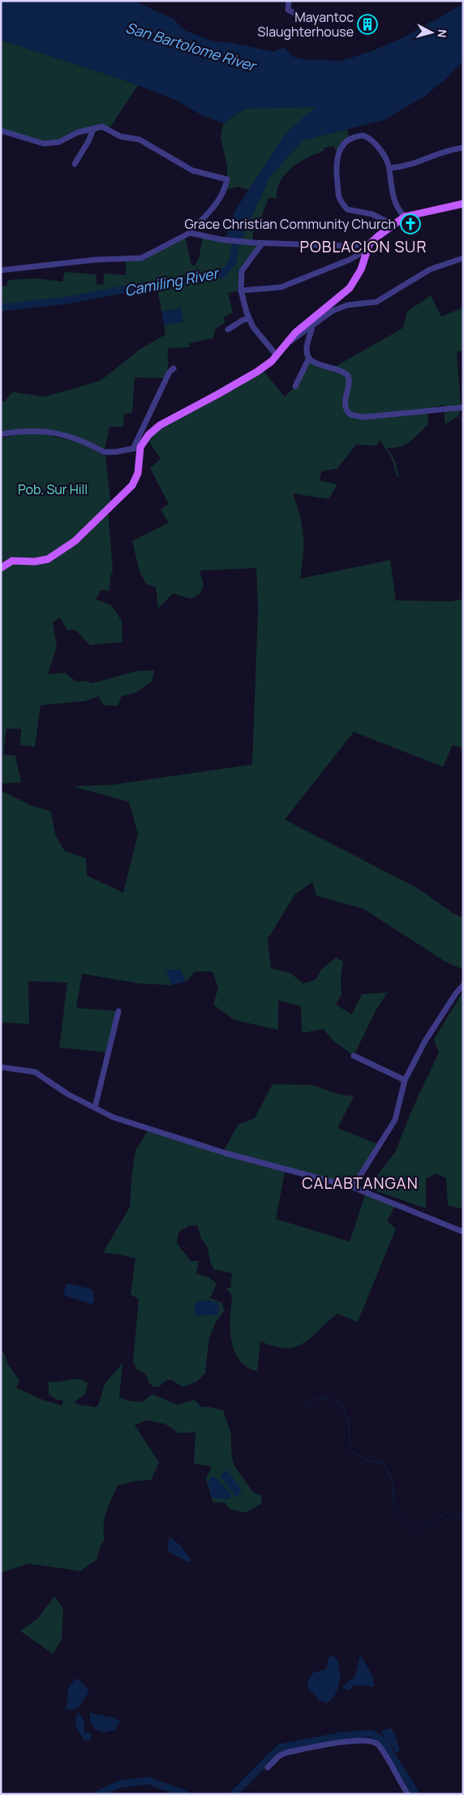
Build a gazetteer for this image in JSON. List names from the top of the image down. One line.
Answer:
{"districts":["POBLACION SUR","CALABTANGAN"],"water":["San Bartolome River","Camiling River"],"parks":["Pob. Sur Hill"],"places":{"building":["Mayantoc Slaughterhouse"],"church":["Grace Christian Community Church"]},"north":"right"}
